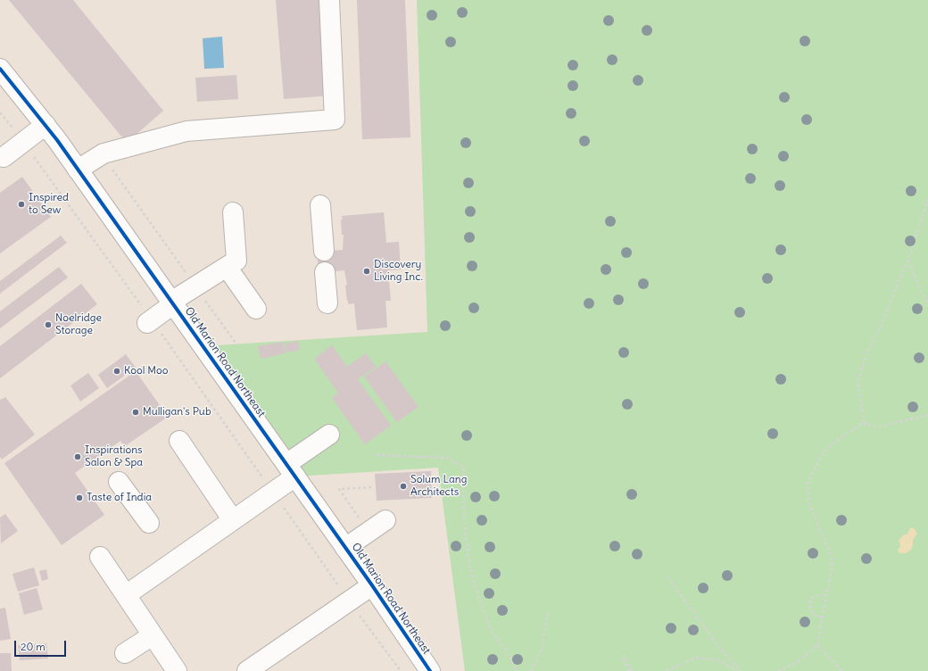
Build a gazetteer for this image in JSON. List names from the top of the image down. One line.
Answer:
{"streets":{"main road":["Old Marion Road Northeast"]},"places":["Inspired to Sew","Discovery Living Inc.","Noelridge Storage","Kool Moo","Mulligan's Pub","Inspirations Salon & Spa","Solum Lang Architects","Taste of India"],"scale_bar":"20 m"}
